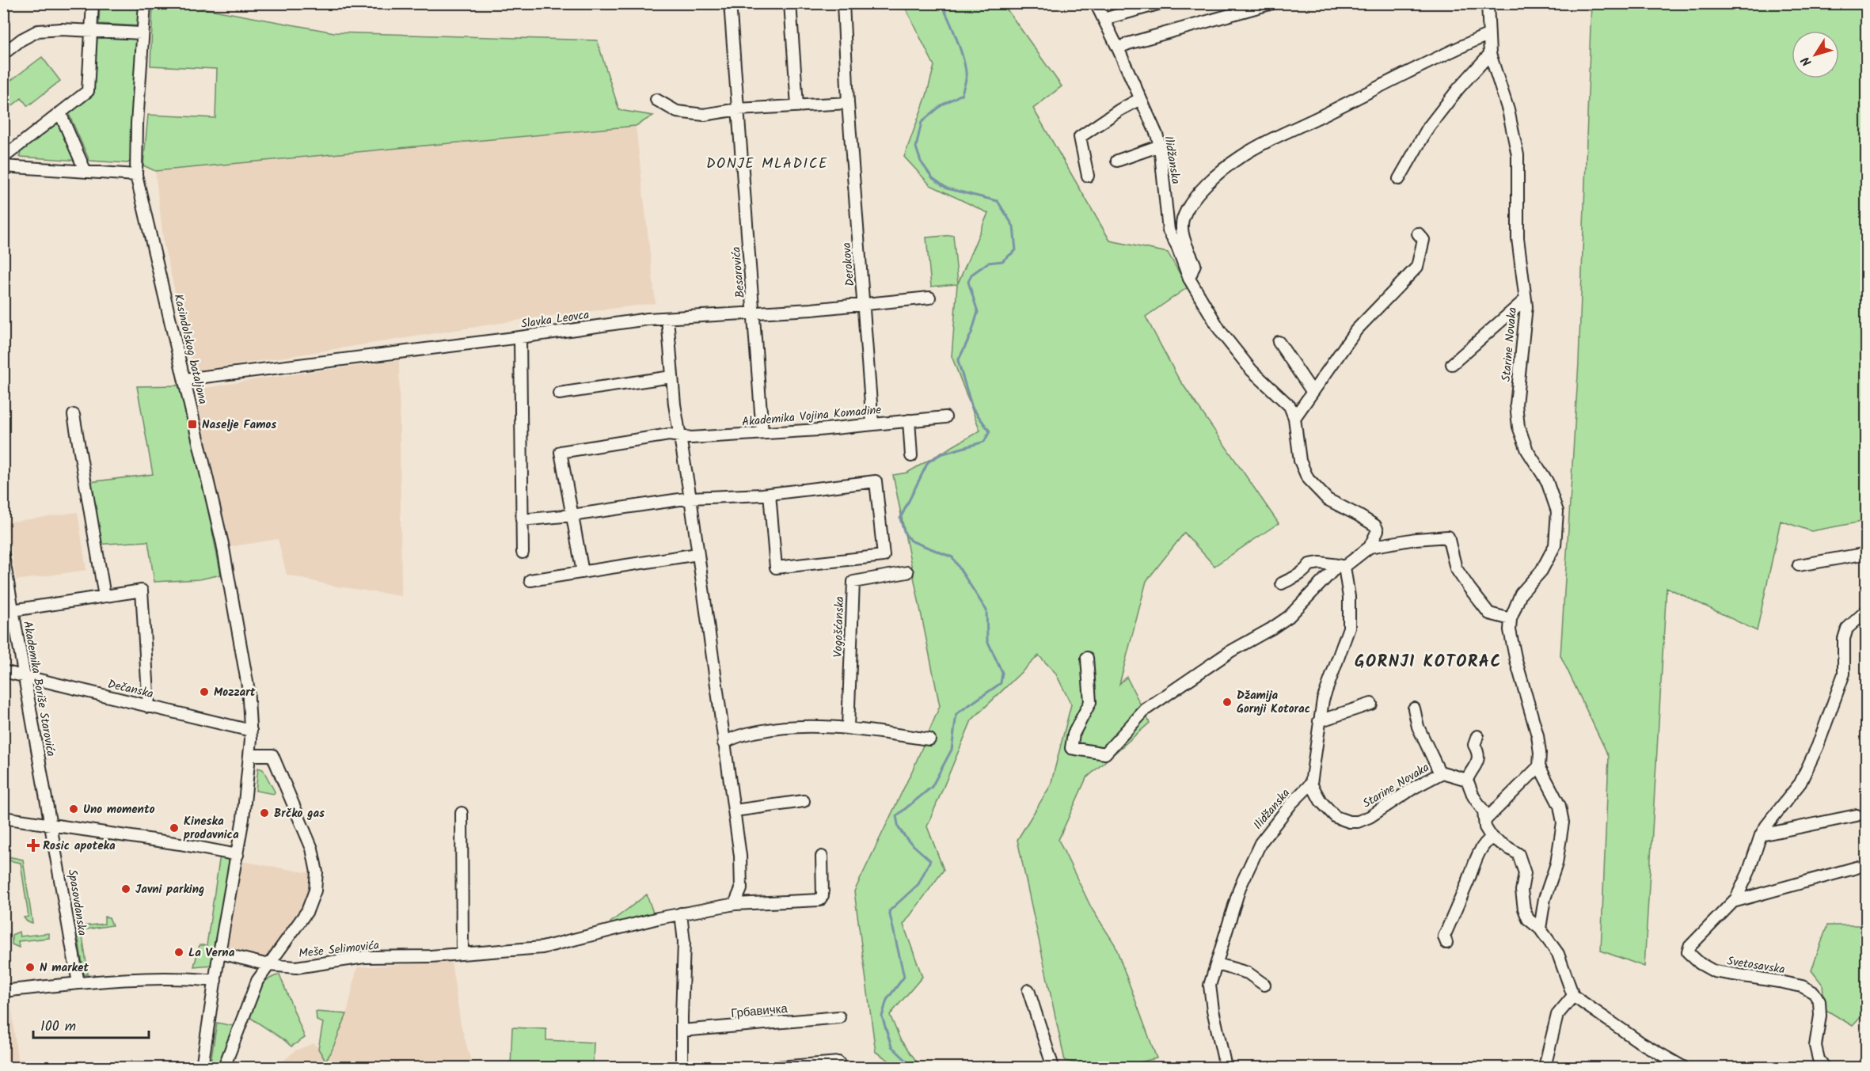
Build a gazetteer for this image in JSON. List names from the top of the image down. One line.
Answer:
{"streets":{"street":["Ilidžanska","Derokova","Besarovića","Slavka Leovca","Starine Novaka","Kasindolskog bataljona","Akademika Vojina Komadine","Vogošćanska","Akademika Boriše Starovića","Dečanska","Spasovdanska","Meše Selimovića","Svetosavska","Грбавичка"]},"crossings":[["Ilidžanska","Starine Novaka"],["Derokova","Slavka Leovca"],["Derokova","Akademika Vojina Komadine"],["Besarovića","Slavka Leovca"],["Besarovića","Akademika Vojina Komadine"],["Slavka Leovca","Kasindolskog bataljona"],["Kasindolskog bataljona","Dečanska"],["Kasindolskog bataljona","Meše Selimovića"],["Akademika Boriše Starovića","Dečanska"],["Akademika Boriše Starovića","Spasovdanska"]],"districts":["DONJE MLADICE","GORNJI KOTORAC"],"places":{"transit":["Naselje Famos"],"other":["Mozzart","Džamija Gornji Kotorac","Uno momento","Brčko gas","Kineska prodavnica","Javni parking","La Verna","N market"],"health":["Rosic apoteka"]},"scale_bar":"100 m","north":"bottom left"}
